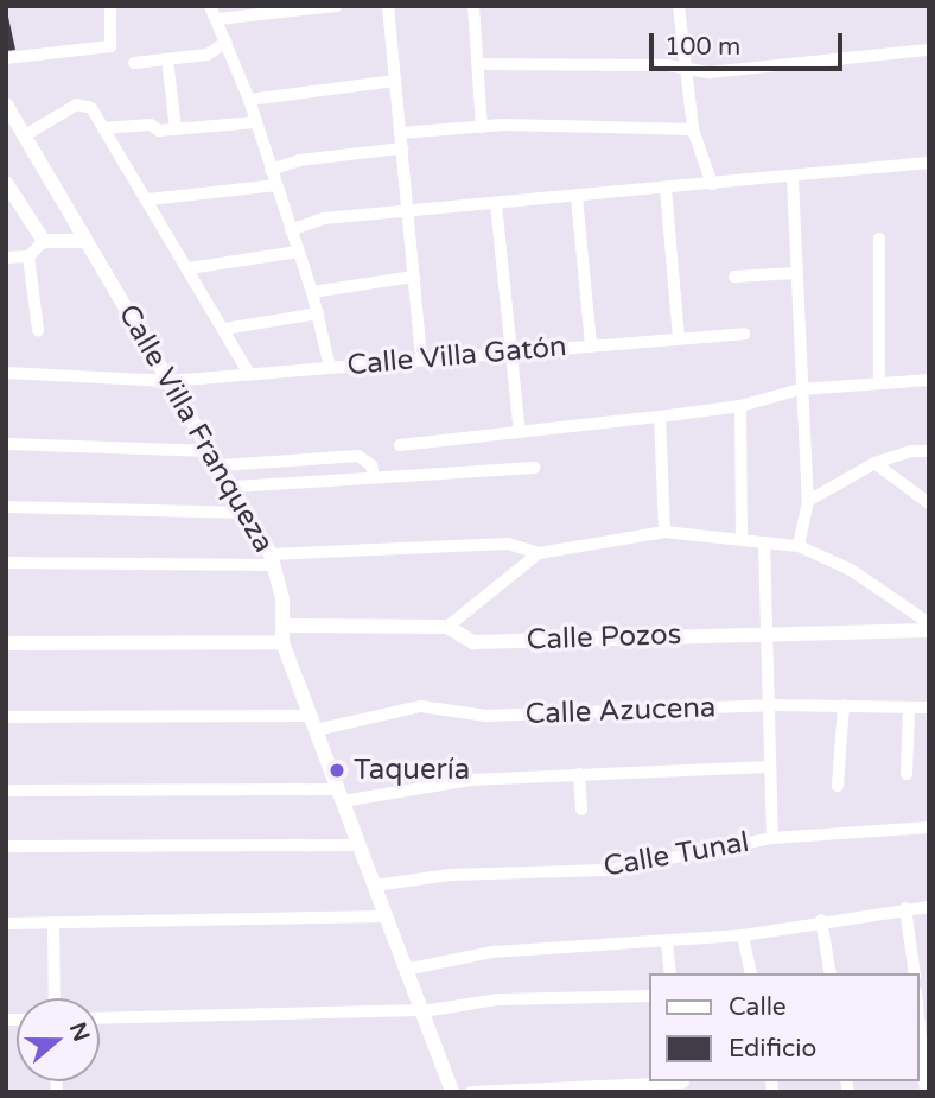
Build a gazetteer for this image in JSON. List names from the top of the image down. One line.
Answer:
{"streets":{"street":["Calle Villa Gatón","Calle Villa Franqueza","Calle Pozos","Calle Azucena","Calle Tunal"]},"crossings":[["Calle Villa Gatón","Calle Villa Franqueza"],["Calle Villa Franqueza","Calle Pozos"],["Calle Villa Franqueza","Calle Azucena"],["Calle Villa Franqueza","Calle Tunal"]],"places":["Taquería"],"legend":["Calle","Edificio"],"scale_bar":"100 m","north":"right"}
